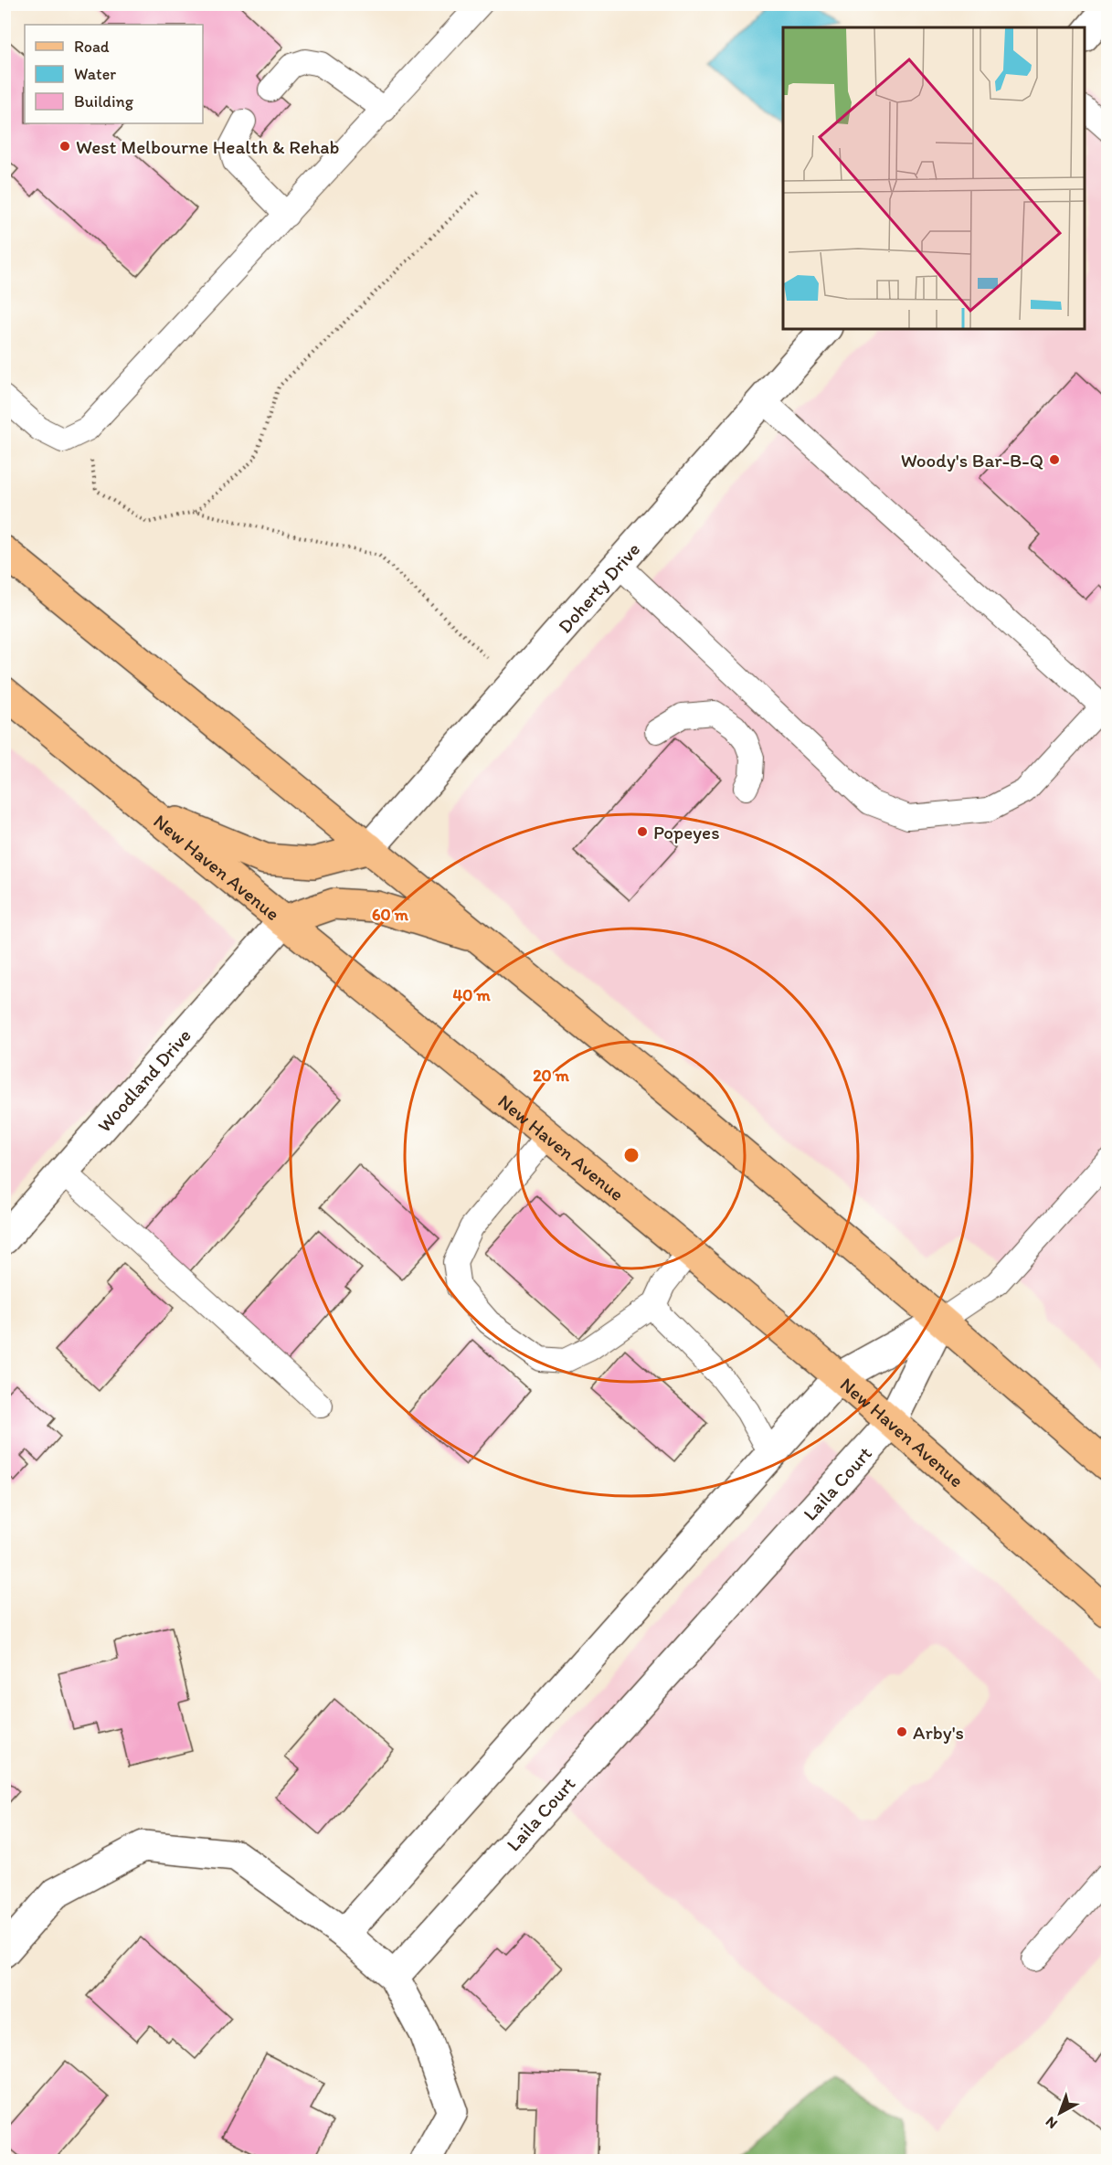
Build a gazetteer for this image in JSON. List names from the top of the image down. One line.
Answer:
{"streets":{"main road":["New Haven Avenue"],"street":["Doherty Drive","Woodland Drive","Laila Court"]},"crossings":[["New Haven Avenue","Woodland Drive"],["New Haven Avenue","Laila Court"]],"places":["West Melbourne Health & Rehab","Woody's Bar-B-Q","Popeyes","Arby's"],"legend":["Road","Water","Building"],"north":"bottom left","rings":["60 m","40 m","20 m"]}
